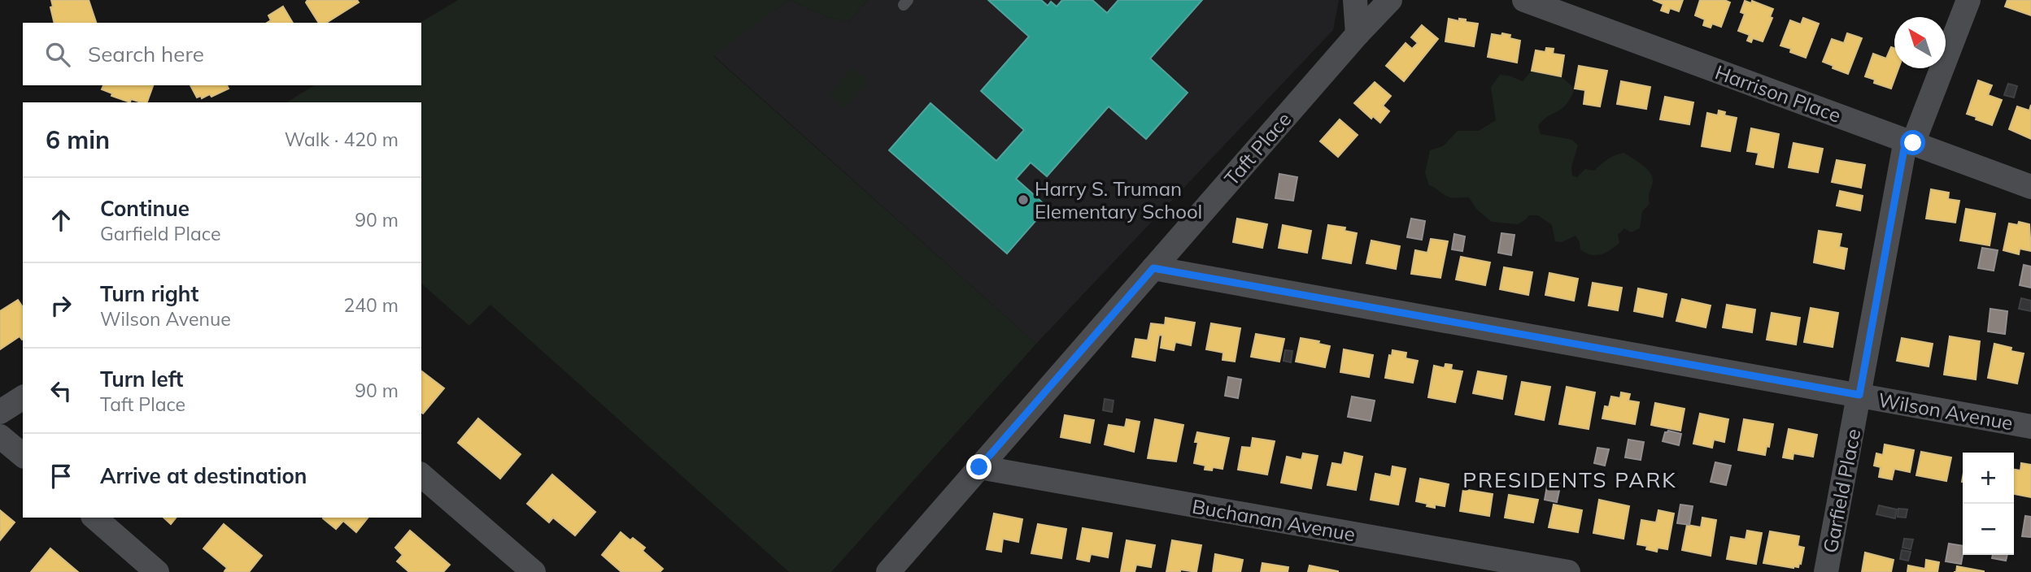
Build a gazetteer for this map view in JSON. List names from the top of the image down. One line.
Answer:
{"streets":{"street":["Harrison Place","Taft Place","Wilson Avenue","Garfield Place","Buchanan Avenue"]},"crossings":[["Harrison Place","Garfield Place"],["Taft Place","Wilson Avenue"],["Taft Place","Buchanan Avenue"],["Wilson Avenue","Garfield Place"]],"districts":["PRESIDENTS PARK"],"places":["Harry S. Truman Elementary School"],"north":"top left","page":{"search":"Search here","heading":["6 min","Walk · 420 m"],"list":[["Continue","Garfield Place","90 m"],["Turn right","Wilson Avenue","240 m"],["Turn left","Taft Place","90 m"],"Arrive at destination"],"map_buttons":["+","−"]}}
